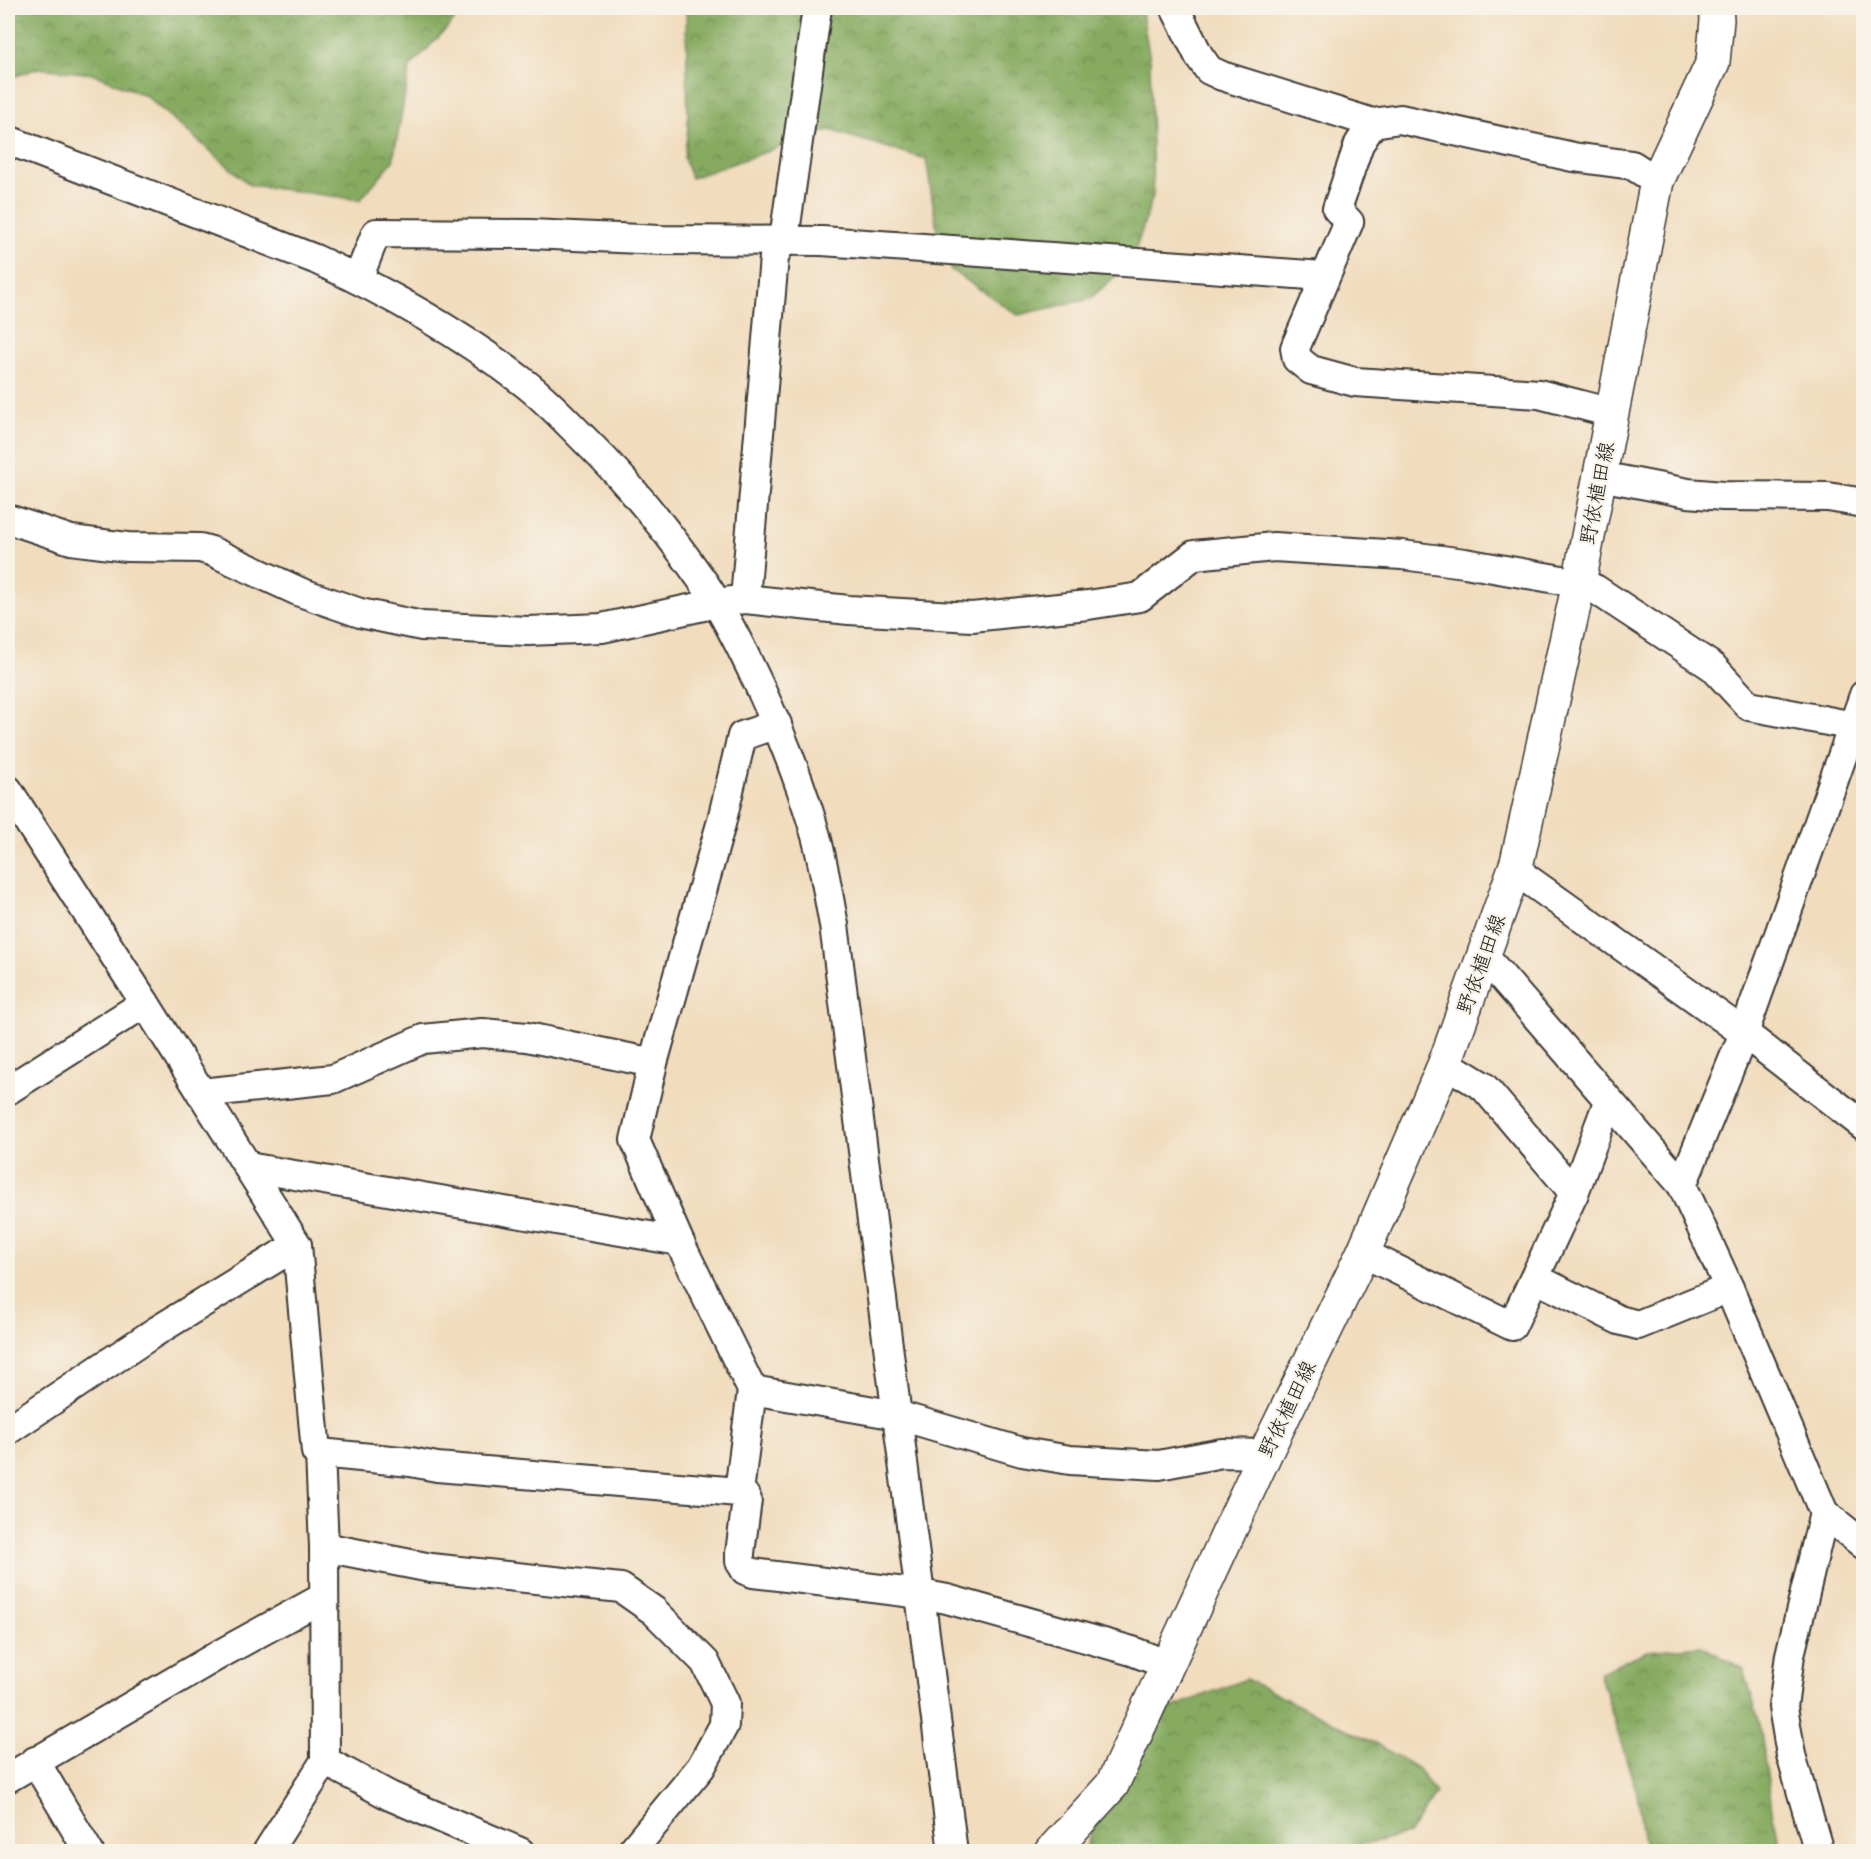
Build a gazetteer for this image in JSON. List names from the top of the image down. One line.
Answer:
{"streets":{"main road":["野依植田線"]}}
